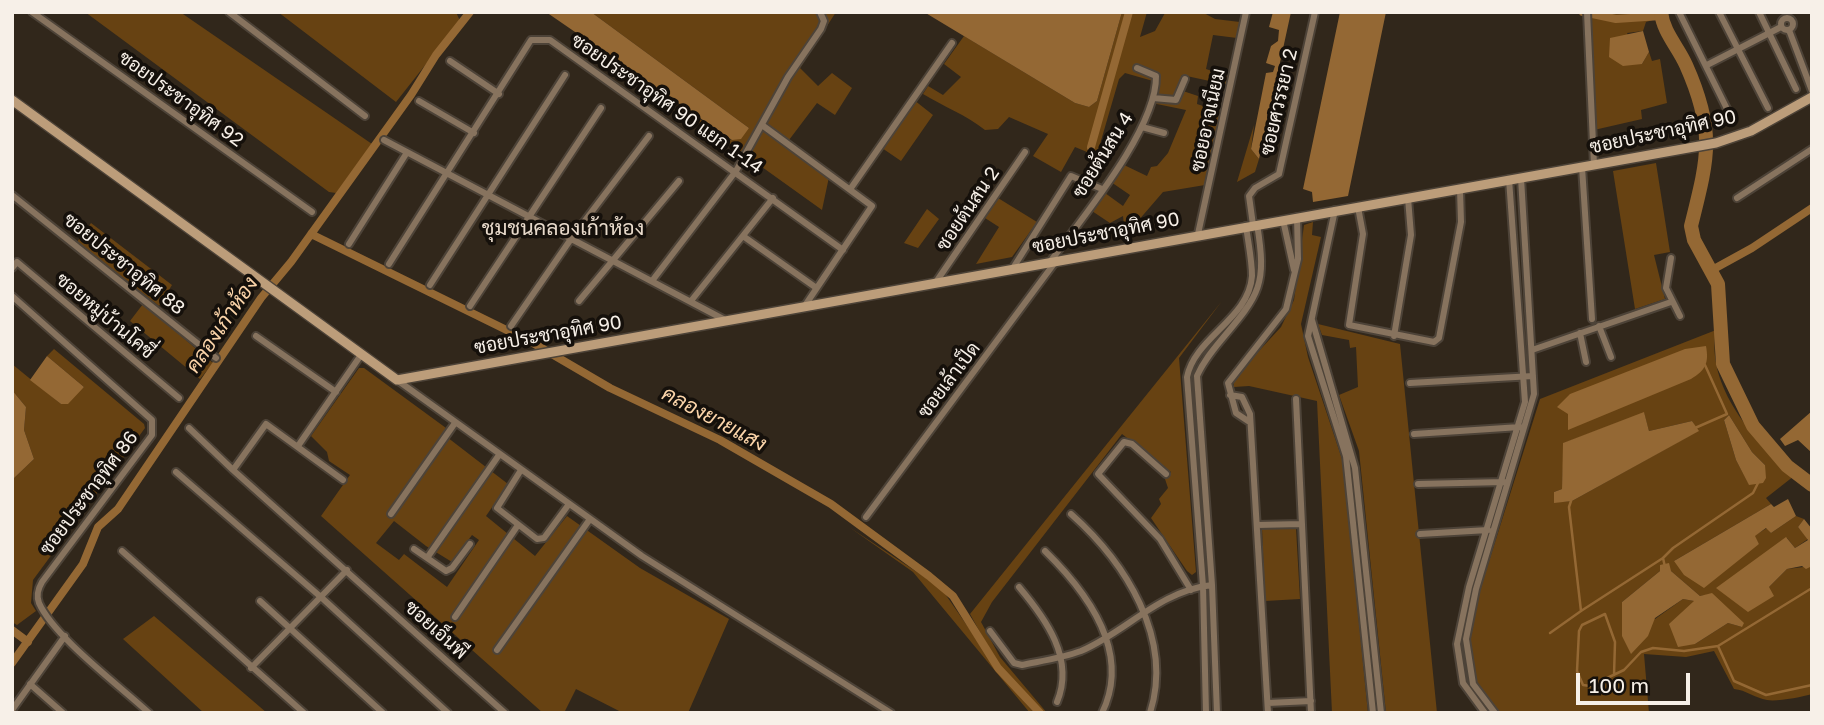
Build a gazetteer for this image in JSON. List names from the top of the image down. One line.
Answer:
{"streets":{"street":["ซอยประชาอุทิศ 92","ซอยศวรรยา 2","ซอยประชาอุทิศ 90 แยก 1-14","ซอยอาจเนียม","ซอยประชาอุทิศ 90","ซอยต้นสน 4","ซอยต้นสน 2","ซอยประชาอุทิศ 88","ซอยหมู่บ้านโคซี่","ซอยเล้าเป็ด","ซอยประชาอุทิศ 86","ซอยเอ็นพี"]},"crossings":[["ซอยศวรรยา 2","ซอยประชาอุทิศ 90"],["ซอยอาจเนียม","ซอยประชาอุทิศ 90"],["ซอยประชาอุทิศ 90","ซอยต้นสน 4"],["ซอยประชาอุทิศ 90","ซอยต้นสน 2"],["ซอยประชาอุทิศ 90","ซอยเล้าเป็ด"],["ซอยต้นสน 4","ซอยเล้าเป็ด"]],"districts":["ชุมชนคลองเก้าห้อง"],"water":["คลองเก้าห้อง","คลองยายแสง"],"scale_bar":"100 m"}
